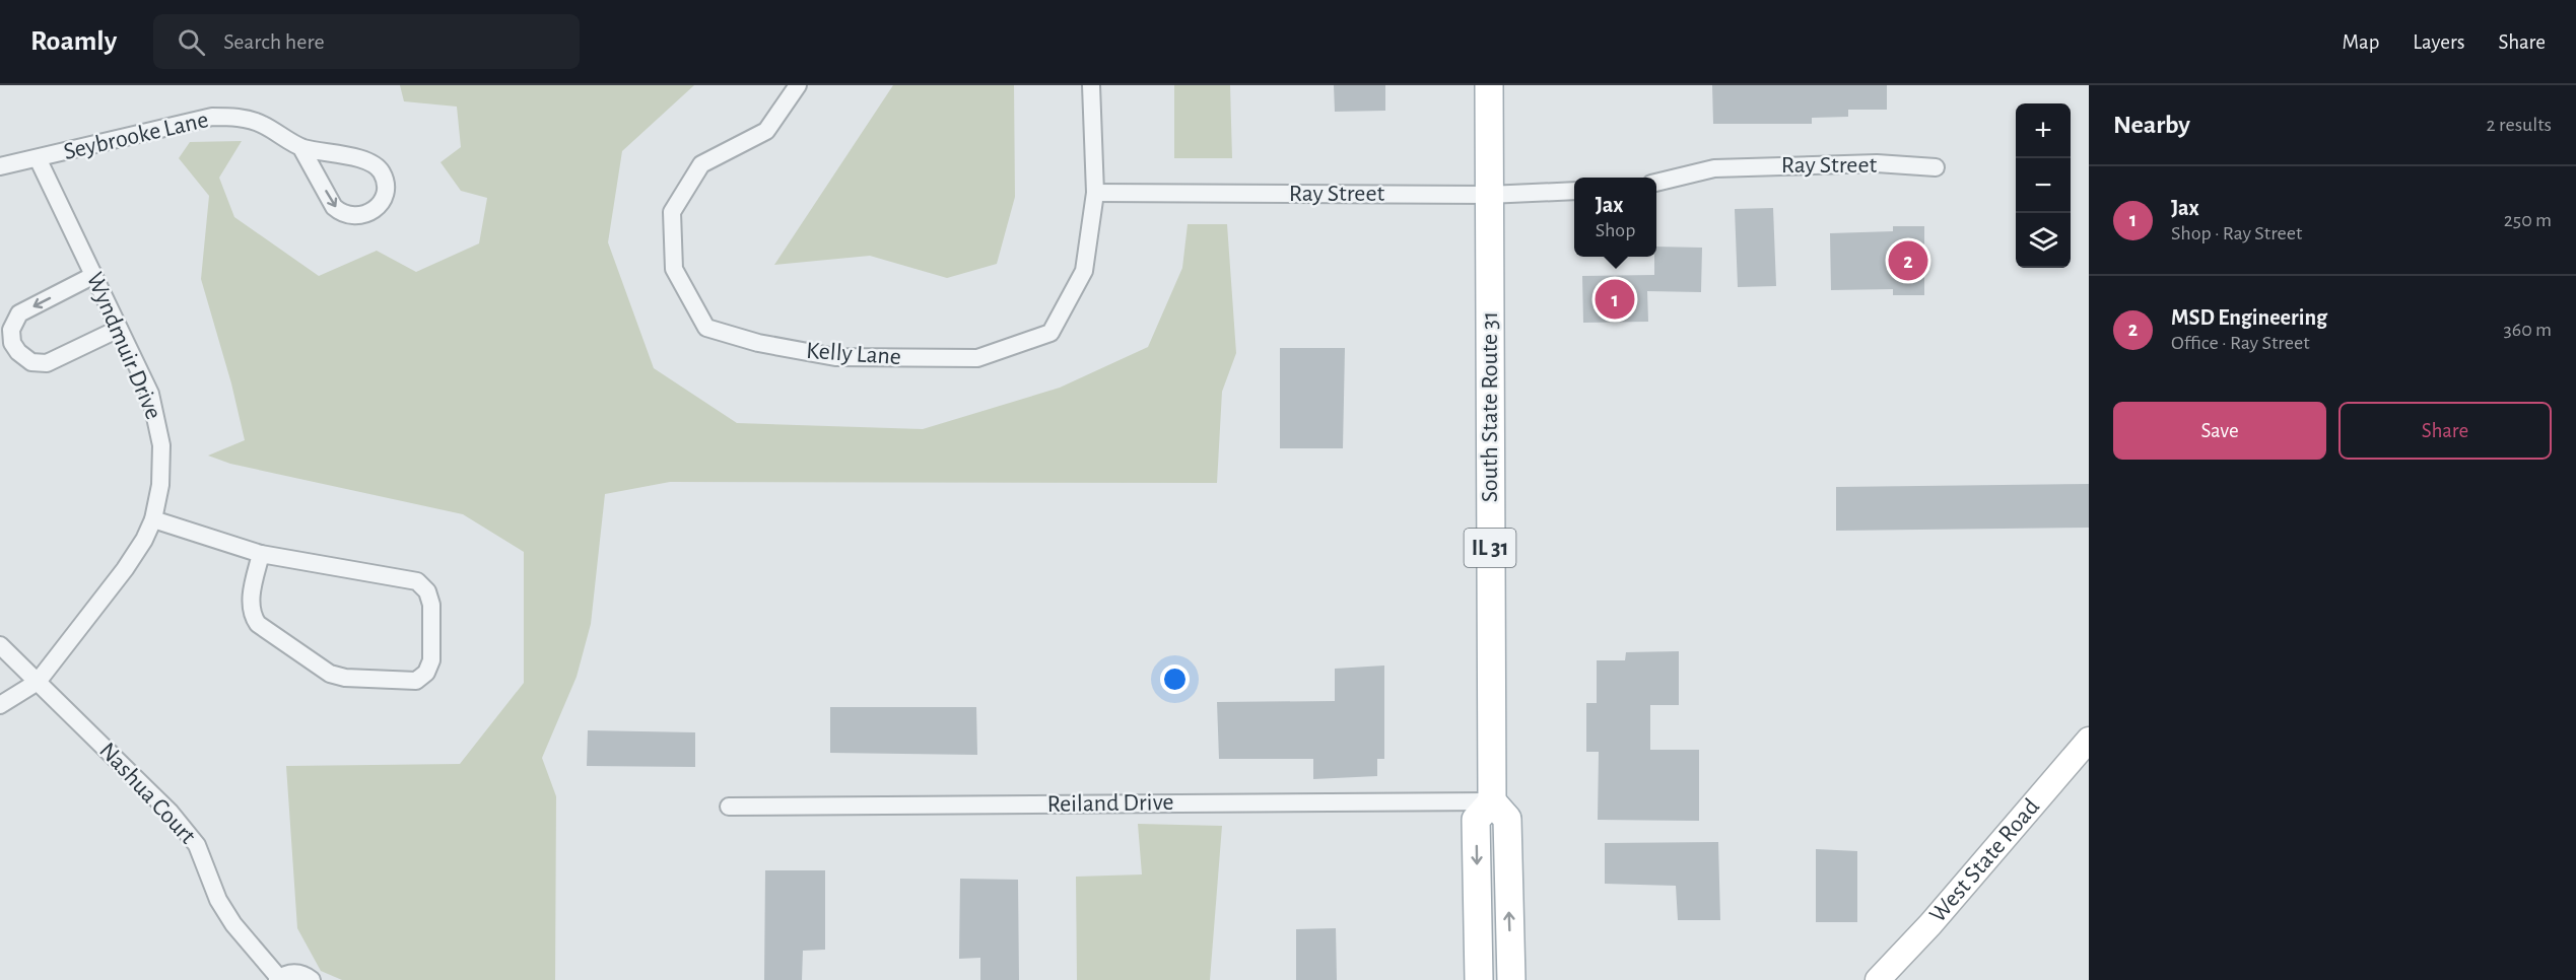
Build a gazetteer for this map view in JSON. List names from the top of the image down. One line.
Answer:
{"streets":{"main road":["South State Route 31","IL 31","West State Road"],"street":["Seybrooke Lane","Ray Street","Wyndmuir Drive","Kelly Lane","Nashua Court","Reiland Drive"]},"crossings":[["Seybrooke Lane","Wyndmuir Drive"],["Ray Street","Kelly Lane"],["Ray Street","South State Route 31"],["Wyndmuir Drive","Nashua Court"],["South State Route 31","Reiland Drive"]],"page":{"header":"Roamly","search":"Search here","nav":["Map","Layers","Share"],"heading":["Nearby","2 results"],"map_buttons":["+","−"],"list":[{"mark":"1","name":"Jax","note":"Shop · Ray Street","value":"250 m"},{"mark":"2","name":"MSD Engineering","note":"Office · Ray Street","value":"360 m"}],"popup":["Jax","Shop"],"pins":["2","1"],"buttons":["Save","Share"]}}
